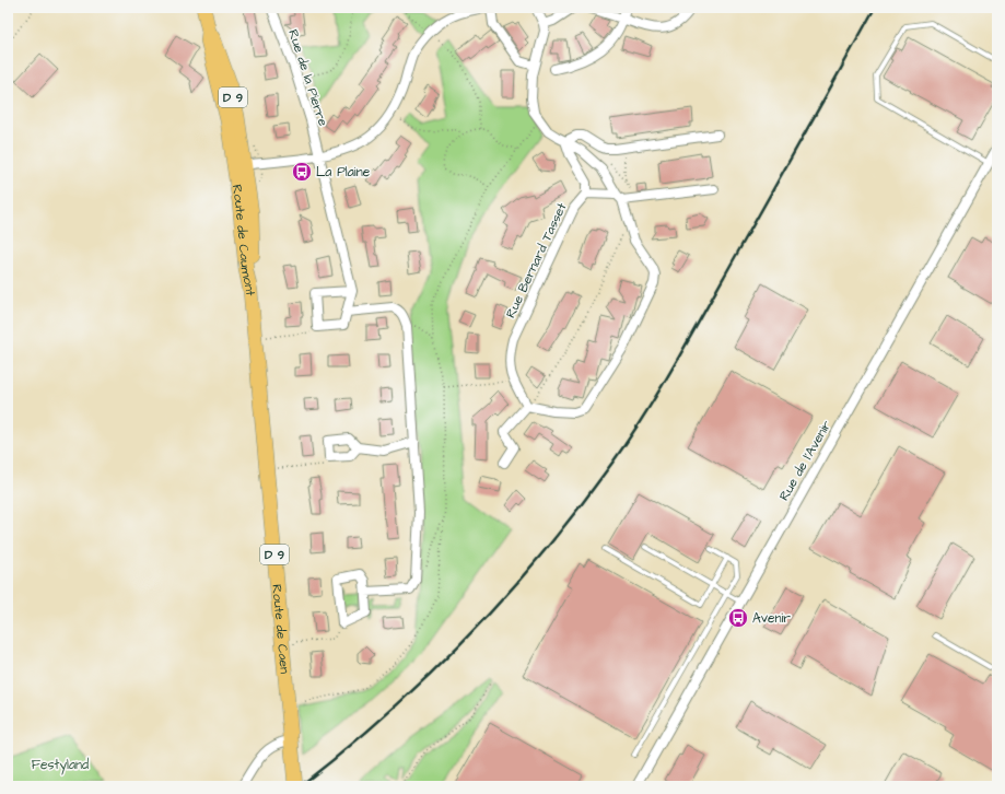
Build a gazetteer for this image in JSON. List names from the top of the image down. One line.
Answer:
{"streets":{"main road":["D 9","Route de Caumont","Route de Caen"],"street":["Rue de la Pierre","Rue Bernard Tasset","Rue de l'Avenir"]},"crossings":[["Route de Caumont","Route de Caen"]],"parks":["Festyland"],"places":{"bus stop":["La Plaine","Avenir"]}}
